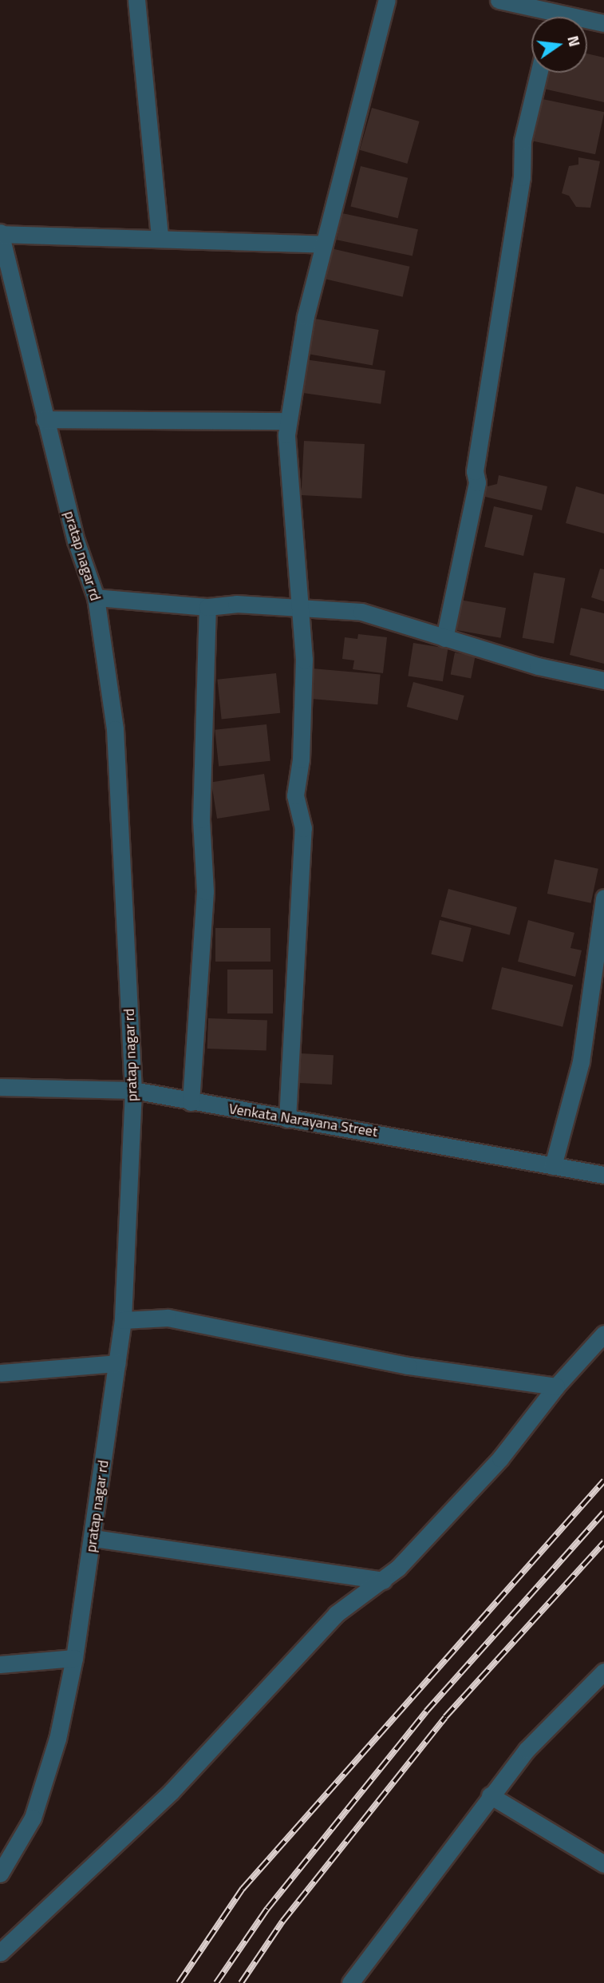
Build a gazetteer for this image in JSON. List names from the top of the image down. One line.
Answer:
{"streets":{"street":["pratap nagar rd","Venkata Narayana Street"]},"crossings":[["pratap nagar rd","Venkata Narayana Street"]],"north":"right"}
